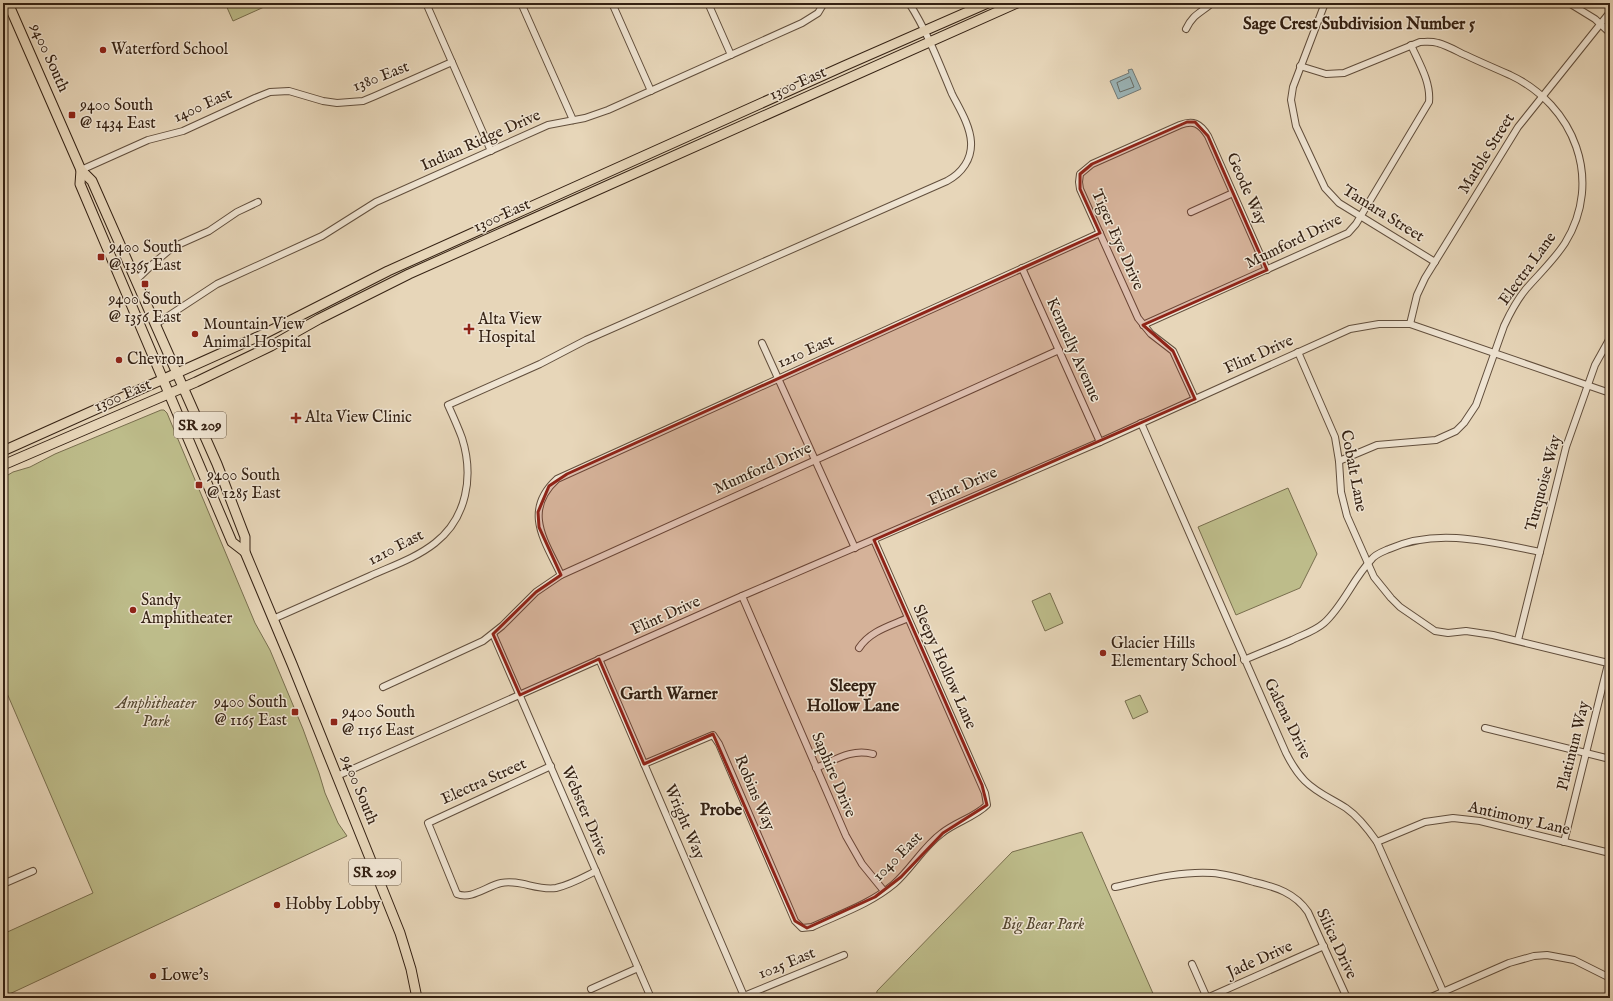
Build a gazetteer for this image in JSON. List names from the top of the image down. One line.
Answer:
{"streets":{"main road":["9400 South","1300 East","SR 209"],"street":["1380 East","1400 East","Indian Ridge Drive","Marble Street","Geode Way","Tamara Street","Tiger Eye Drive","Mumford Drive","Electra Lane","Kennelly Avenue","1210 East","Flint Drive","Cobalt Lane","Turquoise Way","Sleepy Hollow Lane","Galena Drive","Platinum Way","Saphire Drive","Electra Street","Robins Way","Webster Drive","Antimony Lane","Wright Way","1040 East","Silica Drive","Jade Drive","1025 East"]},"crossings":[["9400 South","1300 East"],["9400 South","1400 East"],["9400 South","Indian Ridge Drive"],["9400 South","1210 East"],["9400 South","Flint Drive"],["1380 East","1400 East"],["1300 East","1210 East"],["Marble Street","Tamara Street"],["Marble Street","Electra Lane"],["Marble Street","Flint Drive"],["Geode Way","Tiger Eye Drive"],["Geode Way","Mumford Drive"],["Tamara Street","Mumford Drive"],["Tamara Street","Electra Lane"],["Tiger Eye Drive","Mumford Drive"],["Tiger Eye Drive","1210 East"],["Tiger Eye Drive","Flint Drive"],["Mumford Drive","Electra Lane"],["Mumford Drive","Kennelly Avenue"],["Mumford Drive","1210 East"],["Mumford Drive","Webster Drive"],["Electra Lane","Flint Drive"],["Electra Lane","Cobalt Lane"],["Kennelly Avenue","1210 East"],["Kennelly Avenue","Flint Drive"],["Flint Drive","Cobalt Lane"],["Flint Drive","Turquoise Way"],["Flint Drive","Sleepy Hollow Lane"],["Flint Drive","Galena Drive"],["Flint Drive","Saphire Drive"],["Flint Drive","Webster Drive"],["Flint Drive","Wright Way"],["Cobalt Lane","Turquoise Way"],["Cobalt Lane","Platinum Way"],["Sleepy Hollow Lane","1040 East"],["Galena Drive","Antimony Lane"],["Platinum Way","Antimony Lane"],["Saphire Drive","1040 East"],["Electra Street","Webster Drive"],["Robins Way","Wright Way"],["Robins Way","1040 East"],["Wright Way","1025 East"],["Silica Drive","Jade Drive"]],"districts":["Sage Crest Subdivision Number 5","Sleepy Hollow Lane","Garth Warner","Probe"],"parks":["Amphitheater Park","Big Bear Park"],"places":{"other":["Waterford School","Mountain View Animal Hospital","Chevron","Sandy Amphitheater","Glacier Hills Elementary School","Hobby Lobby","Lowe's"],"transit":["9400 South @ 1434 East","9400 South @ 1365 East","9400 South @ 1356 East","9400 South @ 1285 East","9400 South @ 1165 East","9400 South @ 1156 East"],"health":["Alta View Hospital","Alta View Clinic"]}}
